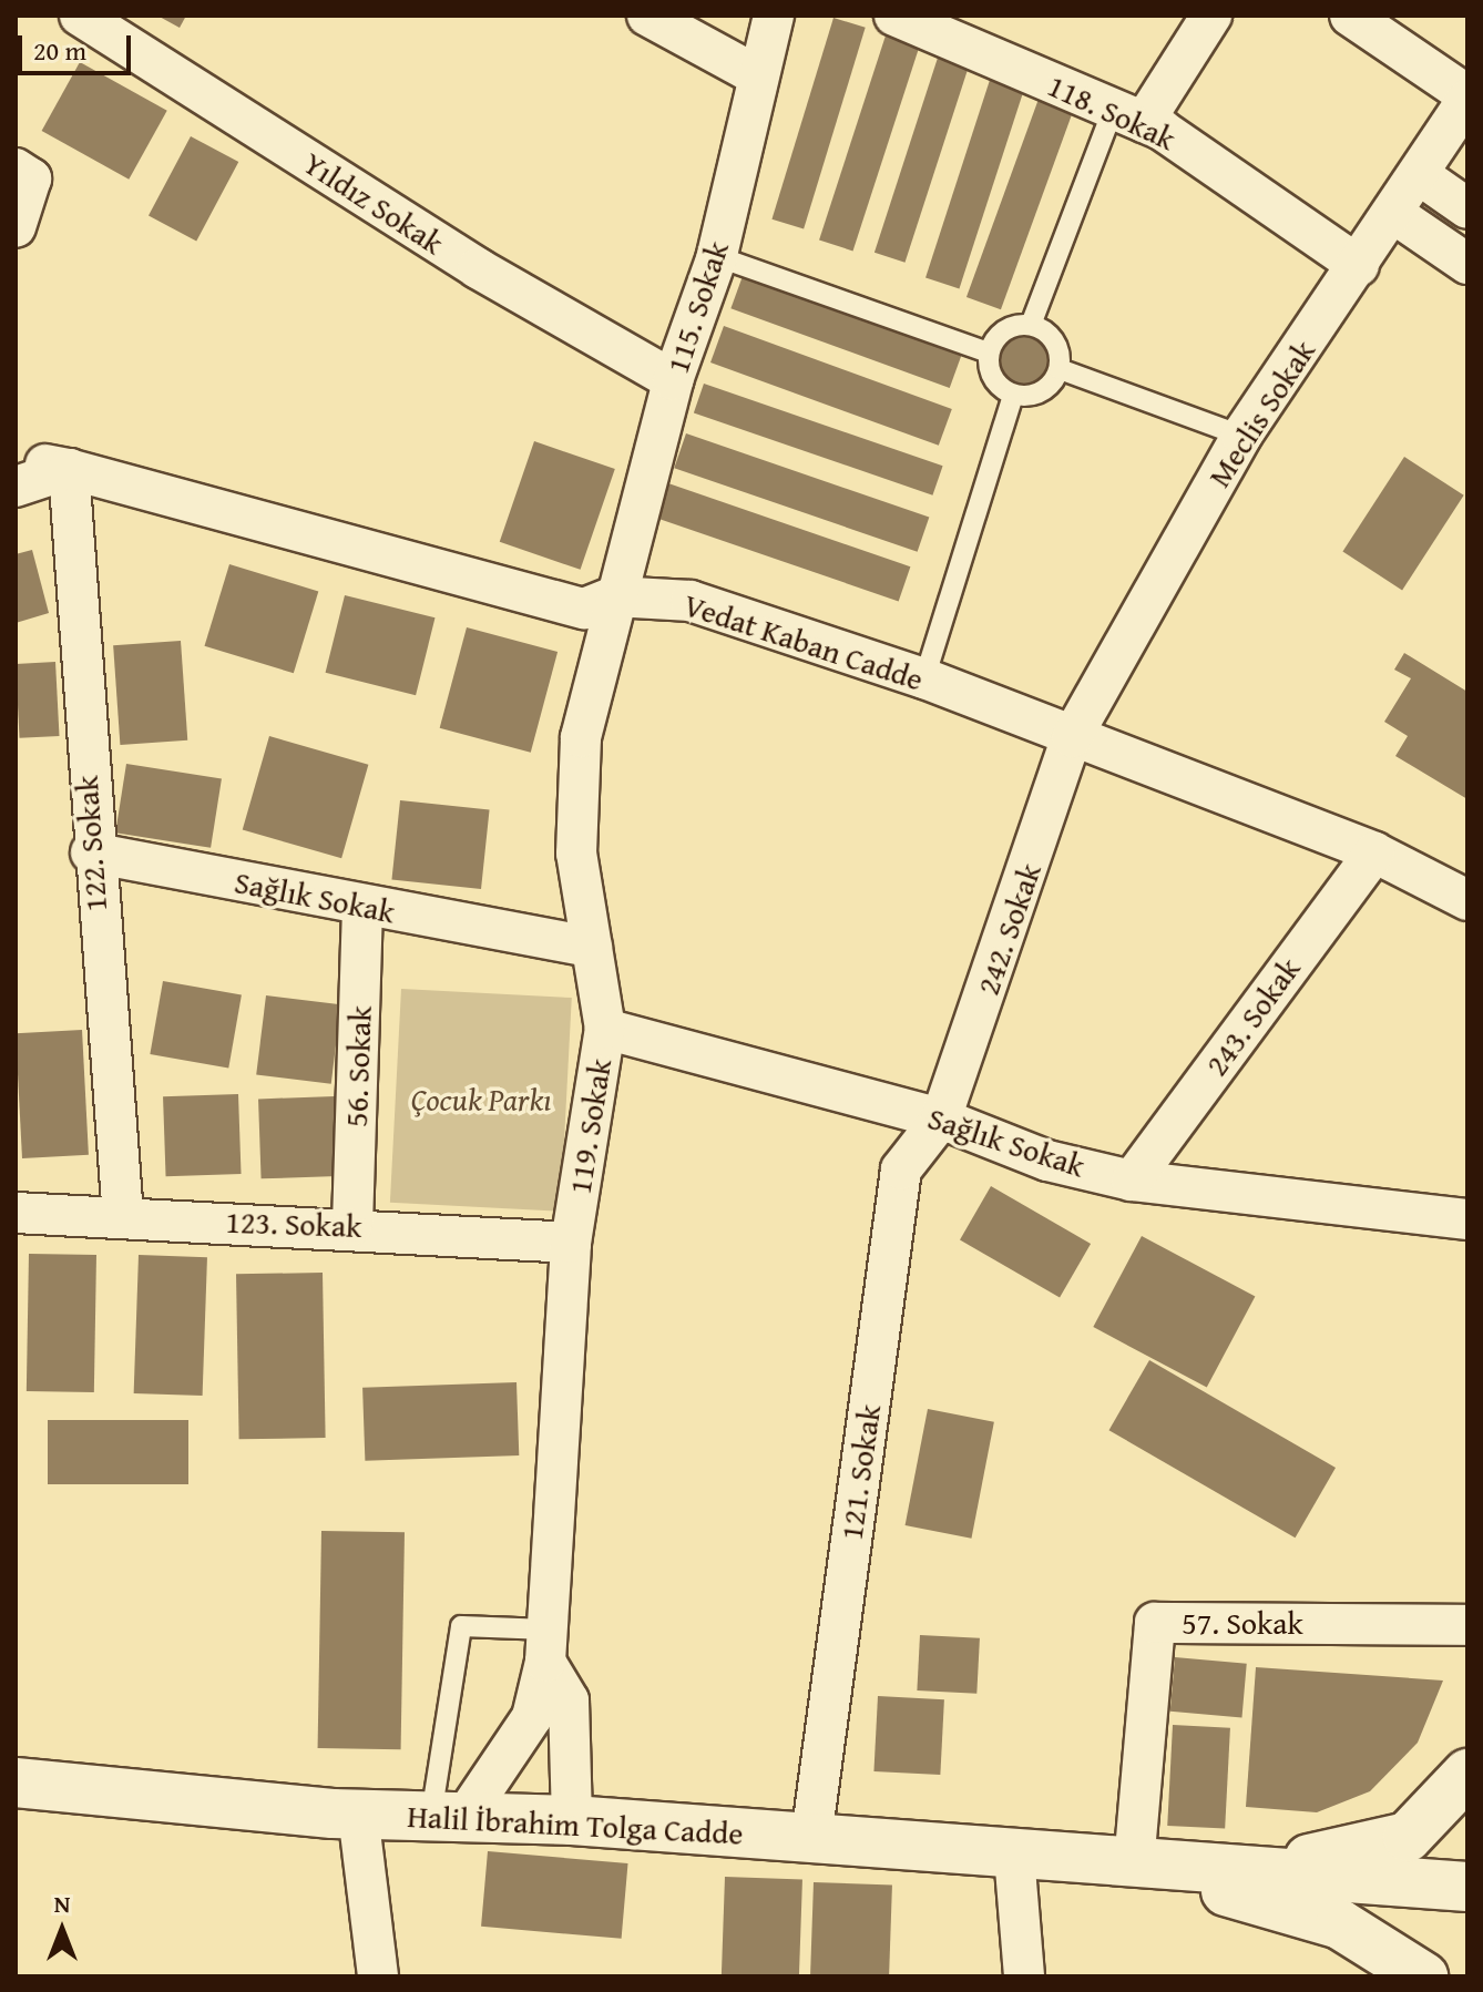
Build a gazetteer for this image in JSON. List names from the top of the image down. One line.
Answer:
{"streets":{"street":["118. Sokak","Yıldız Sokak","115. Sokak","Meclis Sokak","Vedat Kaban Cadde","122. Sokak","Sağlık Sokak","242. Sokak","243. Sokak","56. Sokak","119. Sokak","123. Sokak","121. Sokak","57. Sokak","Halil İbrahim Tolga Cadde"]},"crossings":[["118. Sokak","Meclis Sokak"],["Yıldız Sokak","115. Sokak"],["115. Sokak","Vedat Kaban Cadde"],["115. Sokak","119. Sokak"],["Meclis Sokak","Vedat Kaban Cadde"],["Meclis Sokak","242. Sokak"],["Vedat Kaban Cadde","122. Sokak"],["Vedat Kaban Cadde","242. Sokak"],["Vedat Kaban Cadde","243. Sokak"],["Vedat Kaban Cadde","119. Sokak"],["122. Sokak","Sağlık Sokak"],["122. Sokak","123. Sokak"],["Sağlık Sokak","242. Sokak"],["Sağlık Sokak","243. Sokak"],["Sağlık Sokak","56. Sokak"],["Sağlık Sokak","119. Sokak"],["Sağlık Sokak","121. Sokak"],["242. Sokak","121. Sokak"],["56. Sokak","123. Sokak"],["119. Sokak","123. Sokak"],["119. Sokak","Halil İbrahim Tolga Cadde"],["121. Sokak","Halil İbrahim Tolga Cadde"],["57. Sokak","Halil İbrahim Tolga Cadde"]],"parks":["Çocuk Parkı"],"scale_bar":"20 m","north":"top"}
